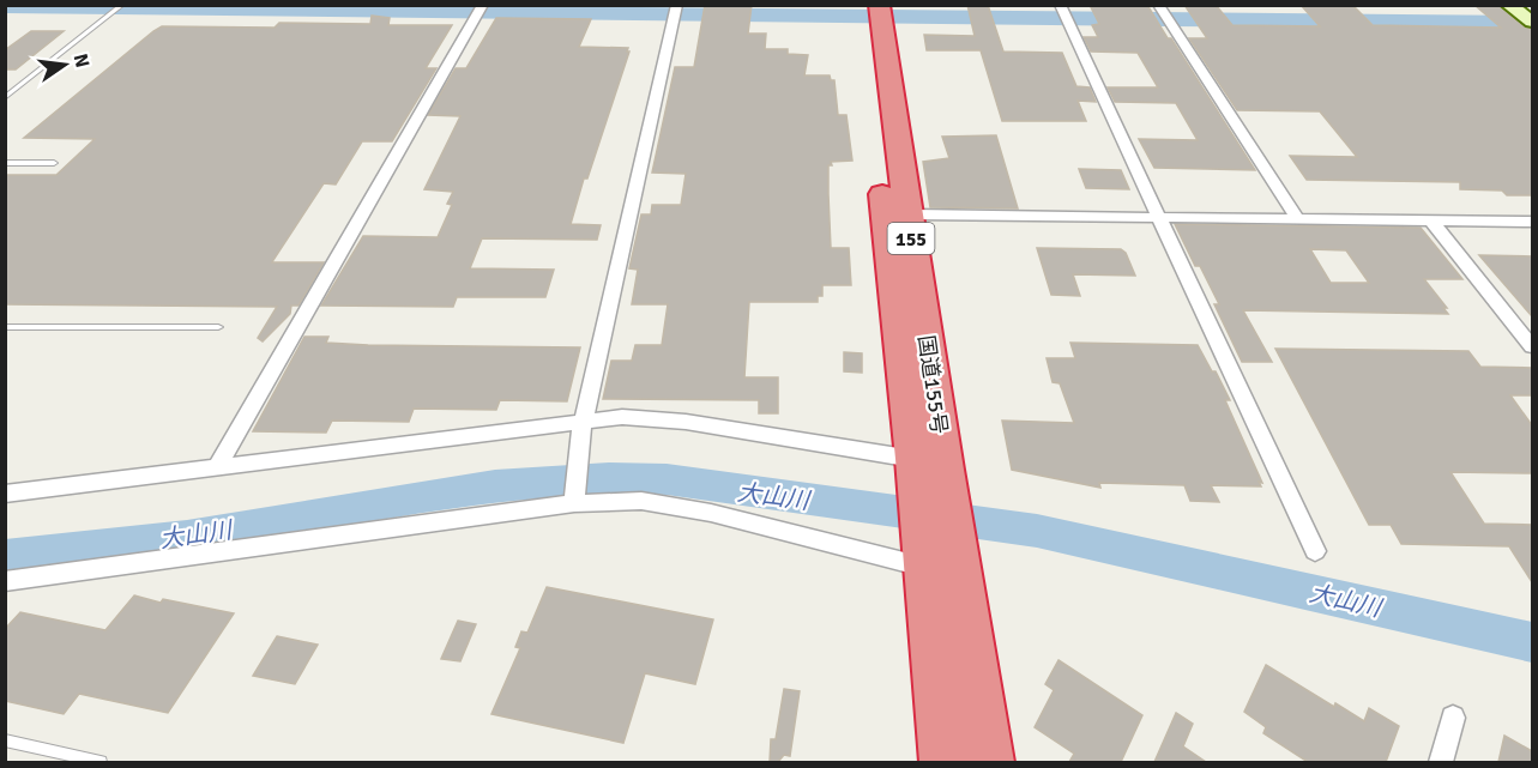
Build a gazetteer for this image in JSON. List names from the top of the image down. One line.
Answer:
{"streets":{"highway":["155","国道155号"]},"water":["大山川"],"north":"right"}
